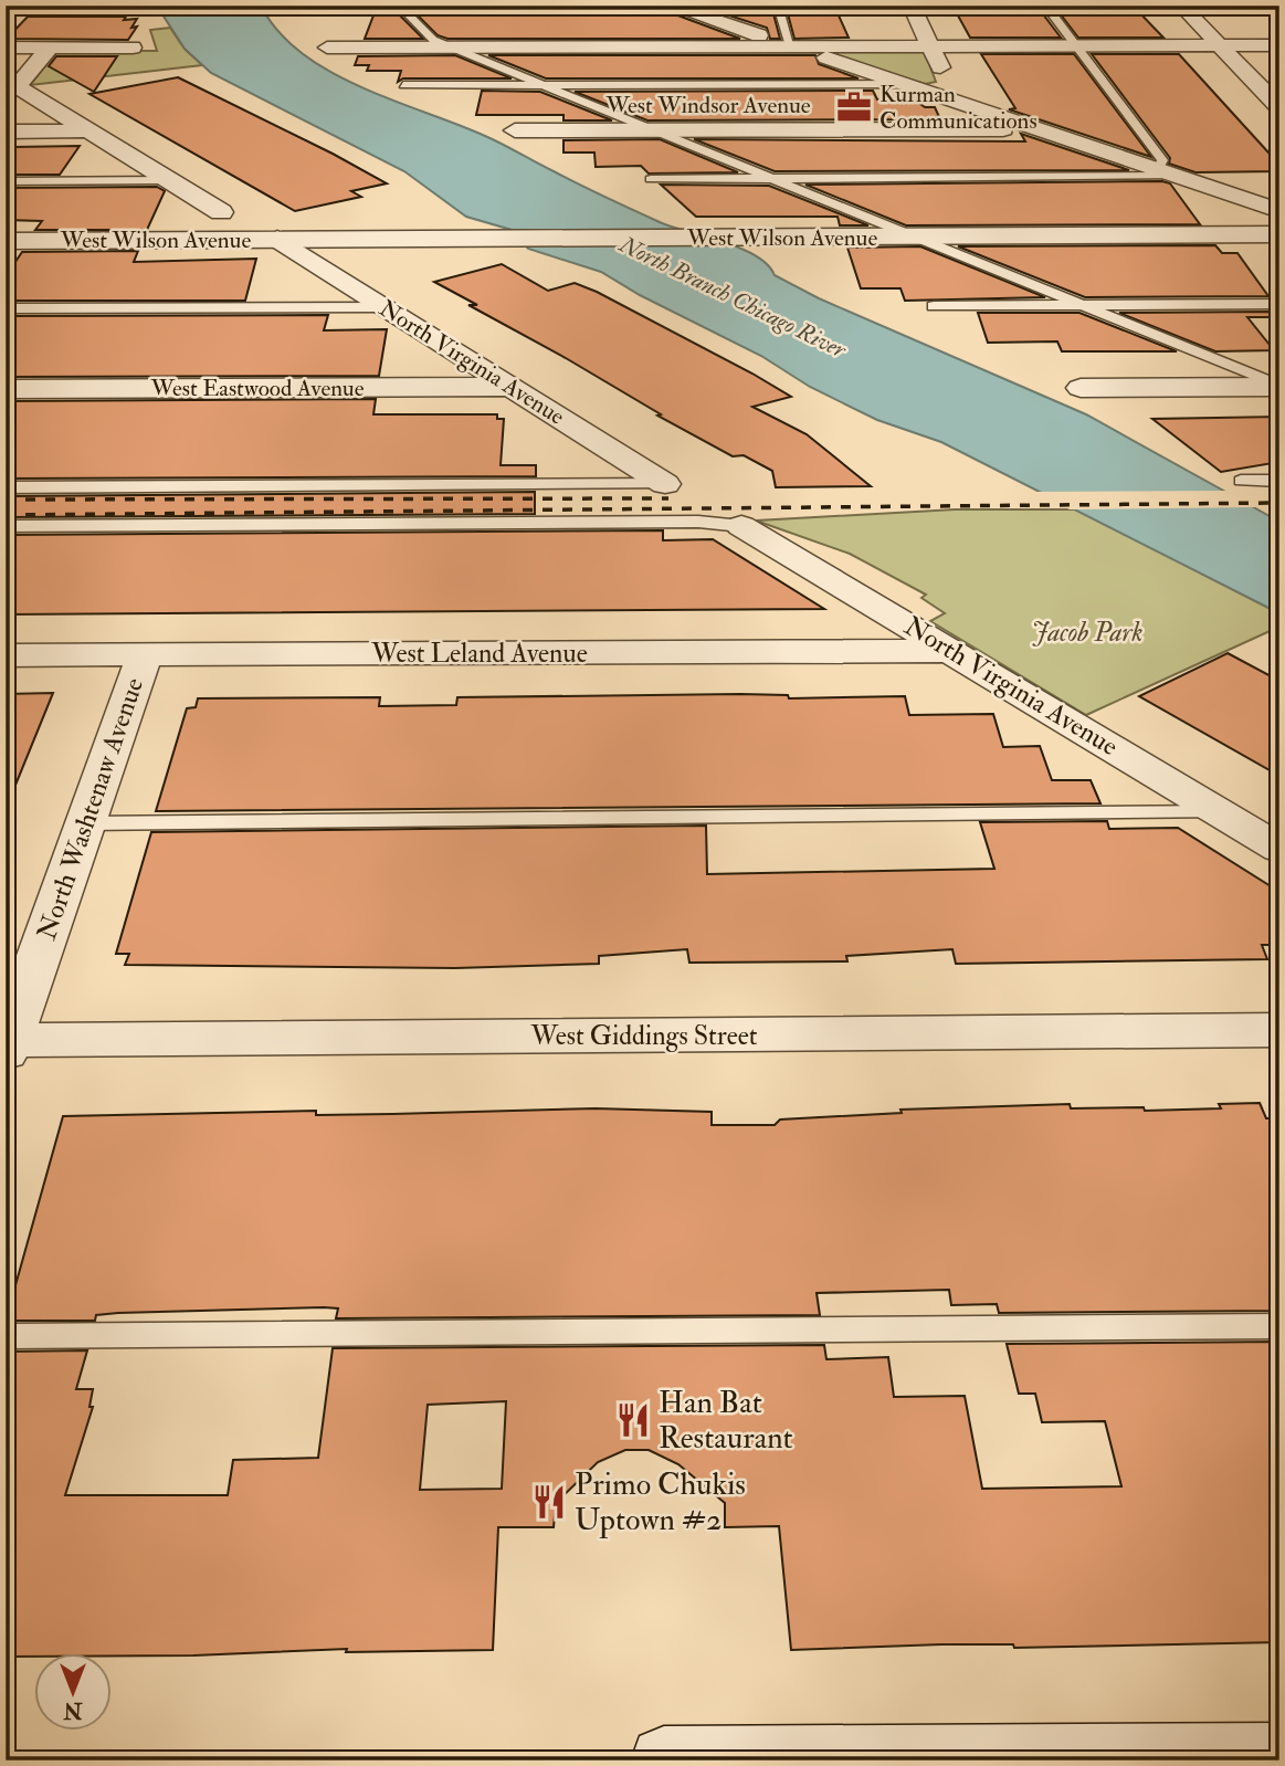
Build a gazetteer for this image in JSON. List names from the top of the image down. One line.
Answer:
{"streets":{"street":["West Windsor Avenue","West Wilson Avenue","North Virginia Avenue","West Eastwood Avenue","West Leland Avenue","North Washtenaw Avenue","West Giddings Street"]},"crossings":[["West Wilson Avenue","North Virginia Avenue"],["North Virginia Avenue","West Eastwood Avenue"],["North Virginia Avenue","West Leland Avenue"],["West Leland Avenue","North Washtenaw Avenue"],["North Washtenaw Avenue","West Giddings Street"]],"water":["North Branch Chicago River"],"parks":["Jacob Park"],"places":{"office":["Kurman Communications"],"restaurant":["Han Bat Restaurant","Primo Chukis Uptown #2"]},"north":"bottom"}
